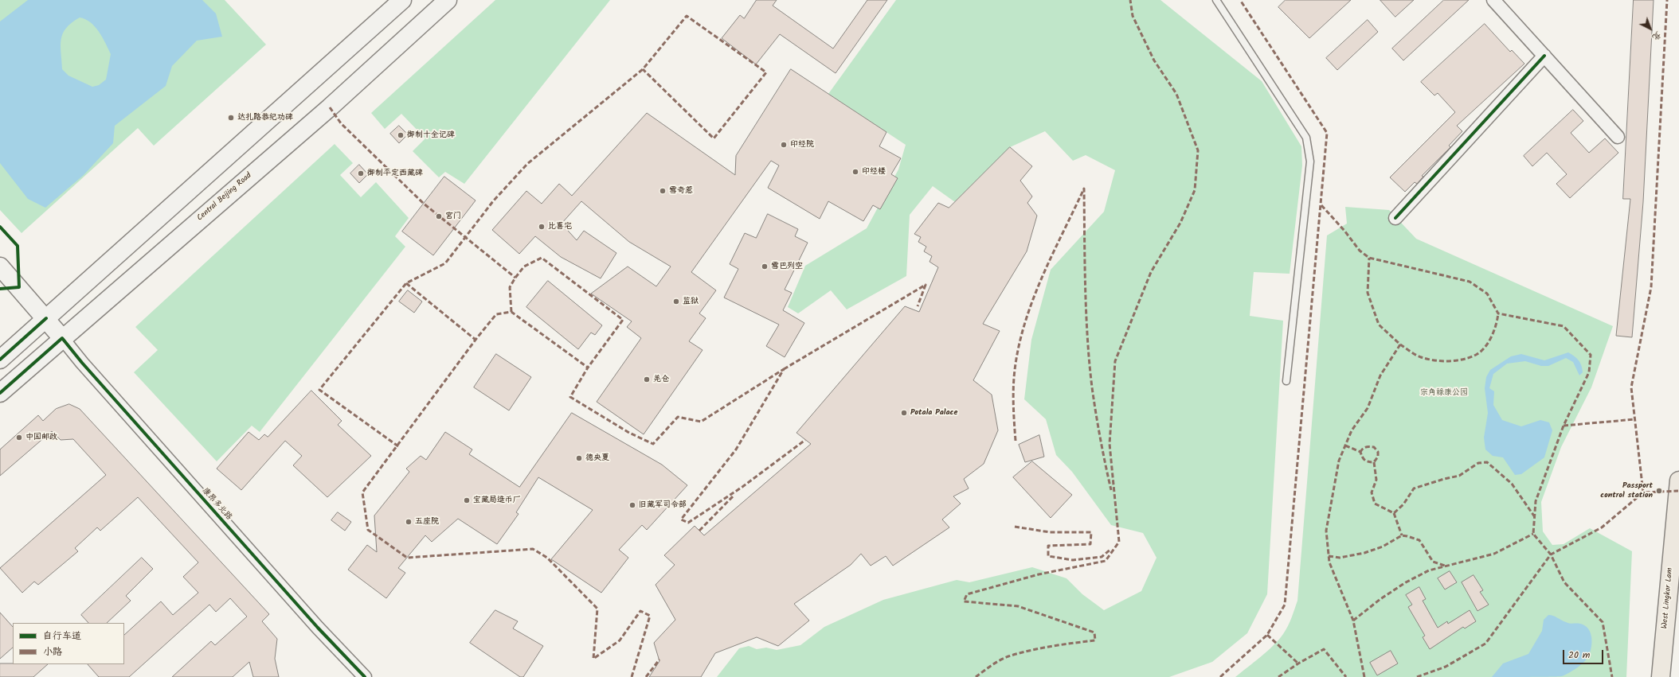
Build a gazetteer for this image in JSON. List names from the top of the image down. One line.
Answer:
{"streets":{"main road":["Central Beijing Road","West Lingkor Lam"],"street":["康昂多北路"]},"crossings":[["Central Beijing Road","康昂多北路"]],"parks":["宗角禄康公园"],"places":["达扎路恭纪功碑","御制十全记碑","印经院","印经楼","御制平定西藏碑","雪奇惹","宫门","比喜宅","雪巴列空","监狱","羌仓","Potala Palace","中国邮政","德央夏","Passport control station","宝藏局造币厂","旧藏军司令部","五座院"],"legend":["自行车道","小路"],"scale_bar":"20 m","north":"bottom right"}
